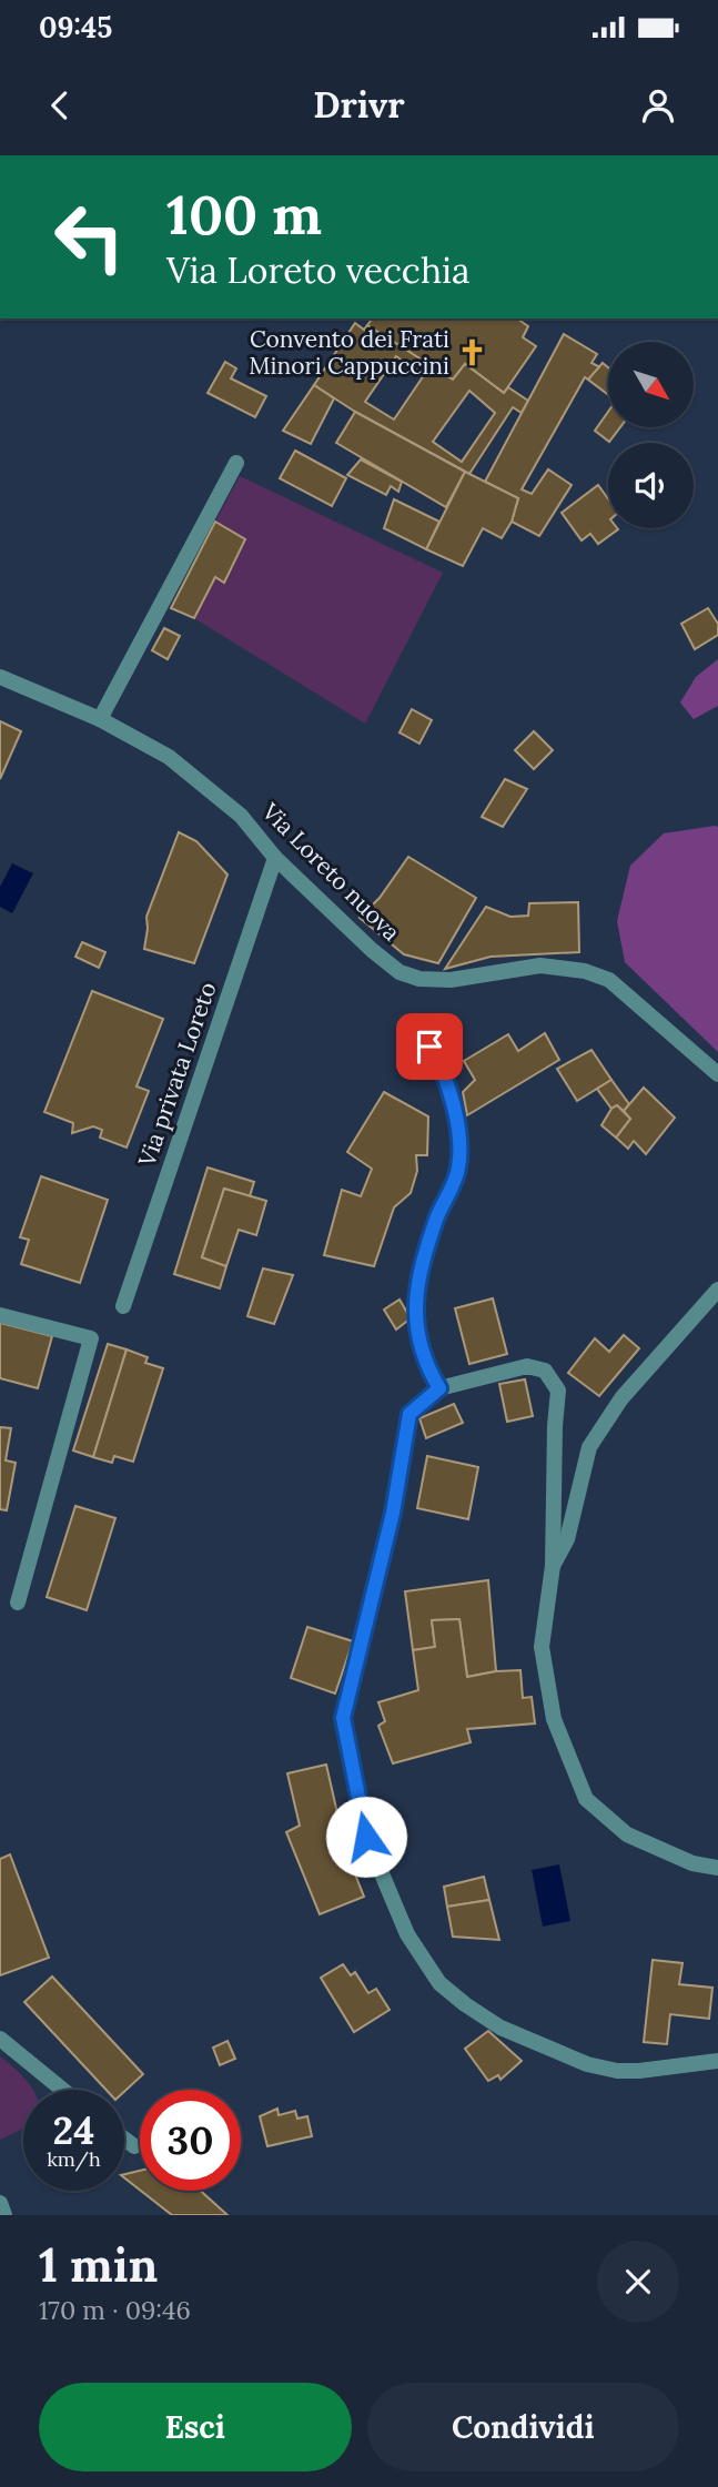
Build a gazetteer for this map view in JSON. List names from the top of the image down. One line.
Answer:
{"streets":{"street":["Via Loreto nuova","Via privata Loreto"]},"crossings":[["Via Loreto nuova","Via privata Loreto"]],"places":{"church":["Convento dei Frati Minori Cappuccini"]},"north":"bottom right","page":{"status":"09:45","header":"Drivr","turn":["100 m","Via Loreto vecchia"],"speed":"24 km/h","limit":"30","heading":["1 min","170 m · 09:46"],"buttons":["Esci","Condividi"]}}
